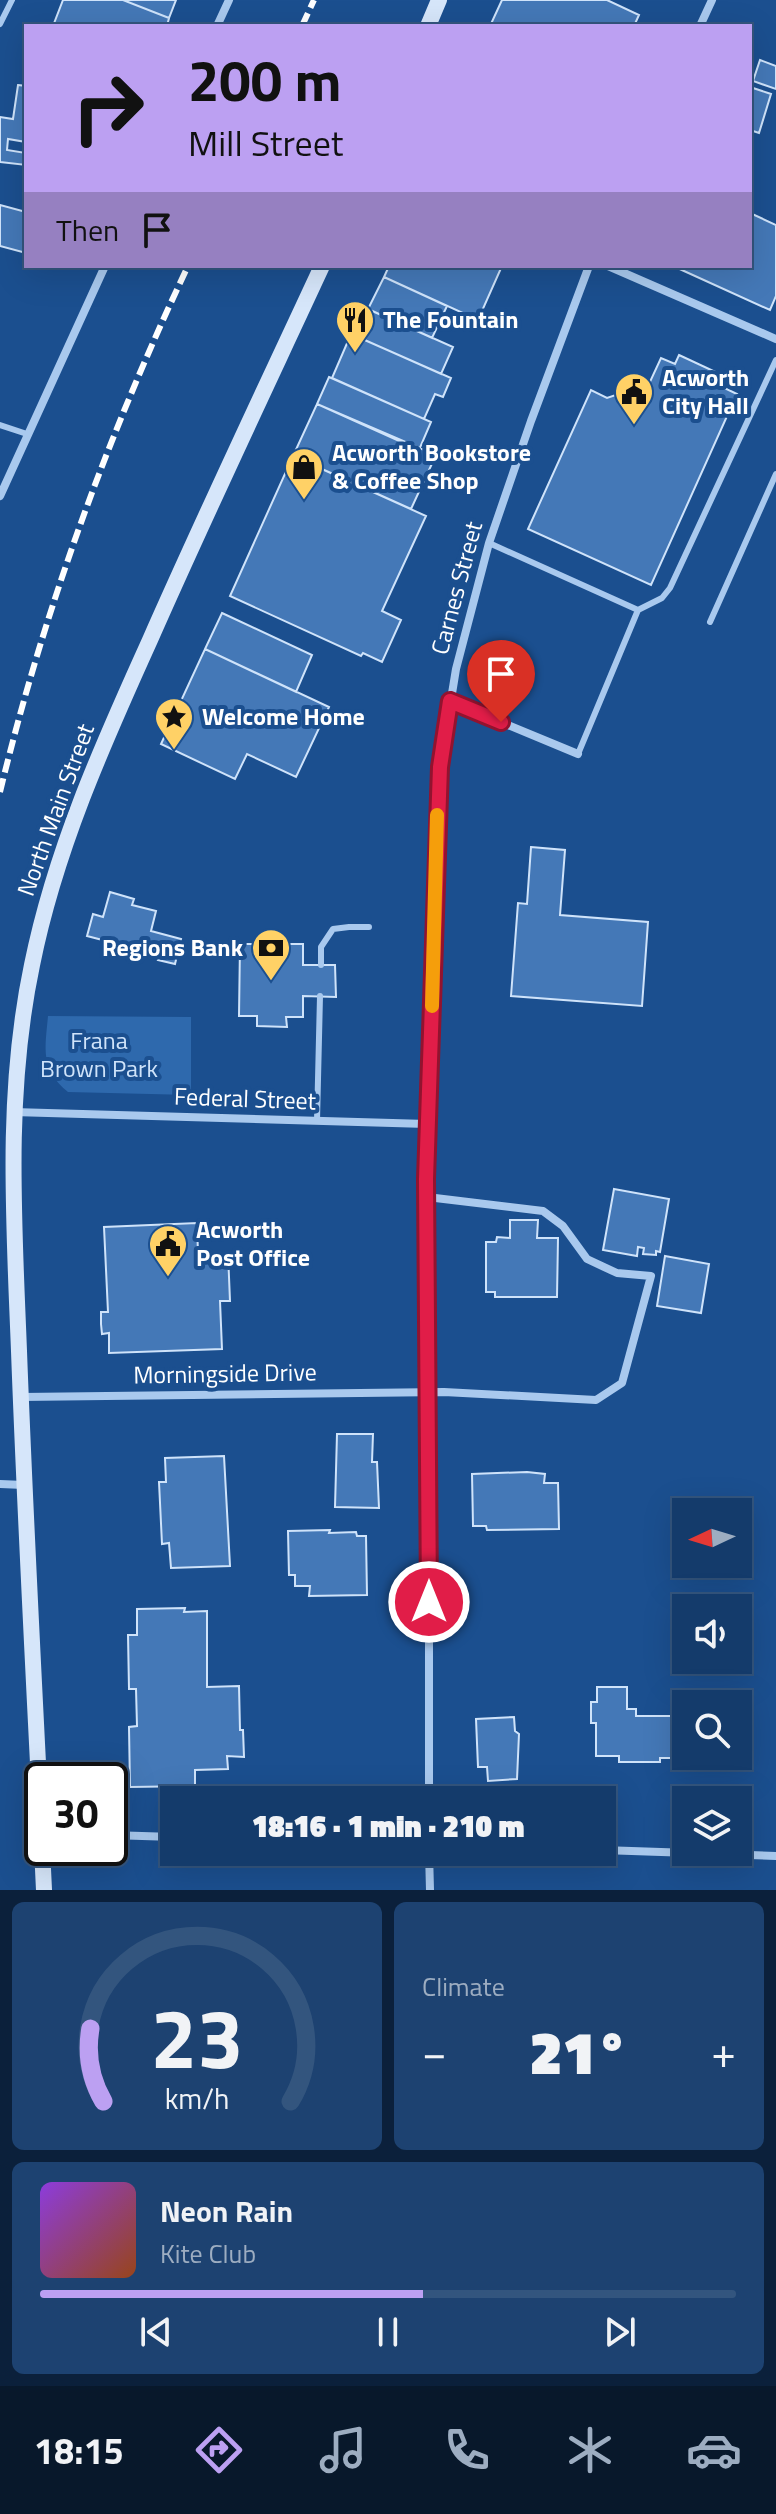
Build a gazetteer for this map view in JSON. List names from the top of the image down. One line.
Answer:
{"streets":{"main road":["North Main Street"],"street":["Carnes Street","Federal Street","Morningside Drive"]},"crossings":[["Carnes Street","Federal Street"],["Carnes Street","Morningside Drive"],["North Main Street","Federal Street"],["North Main Street","Morningside Drive"]],"parks":["Frana Brown Park"],"places":{"restaurant":["The Fountain"],"public building":["Acworth City Hall","Acworth Post Office"],"shop":["Acworth Bookstore & Coffee Shop"],"place":["Welcome Home"],"bank":["Regions Bank"]},"north":"left","page":{"turn":["200 m","Mill Street"],"then":"Then","limit":"30","trip":"18:16 · 1 min · 210 m","tile":"Climate","heat":["−","21°","+"],"song":["Neon Rain","Kite Club"],"tabs":"18:15","gauge":["23","km/h"]}}
